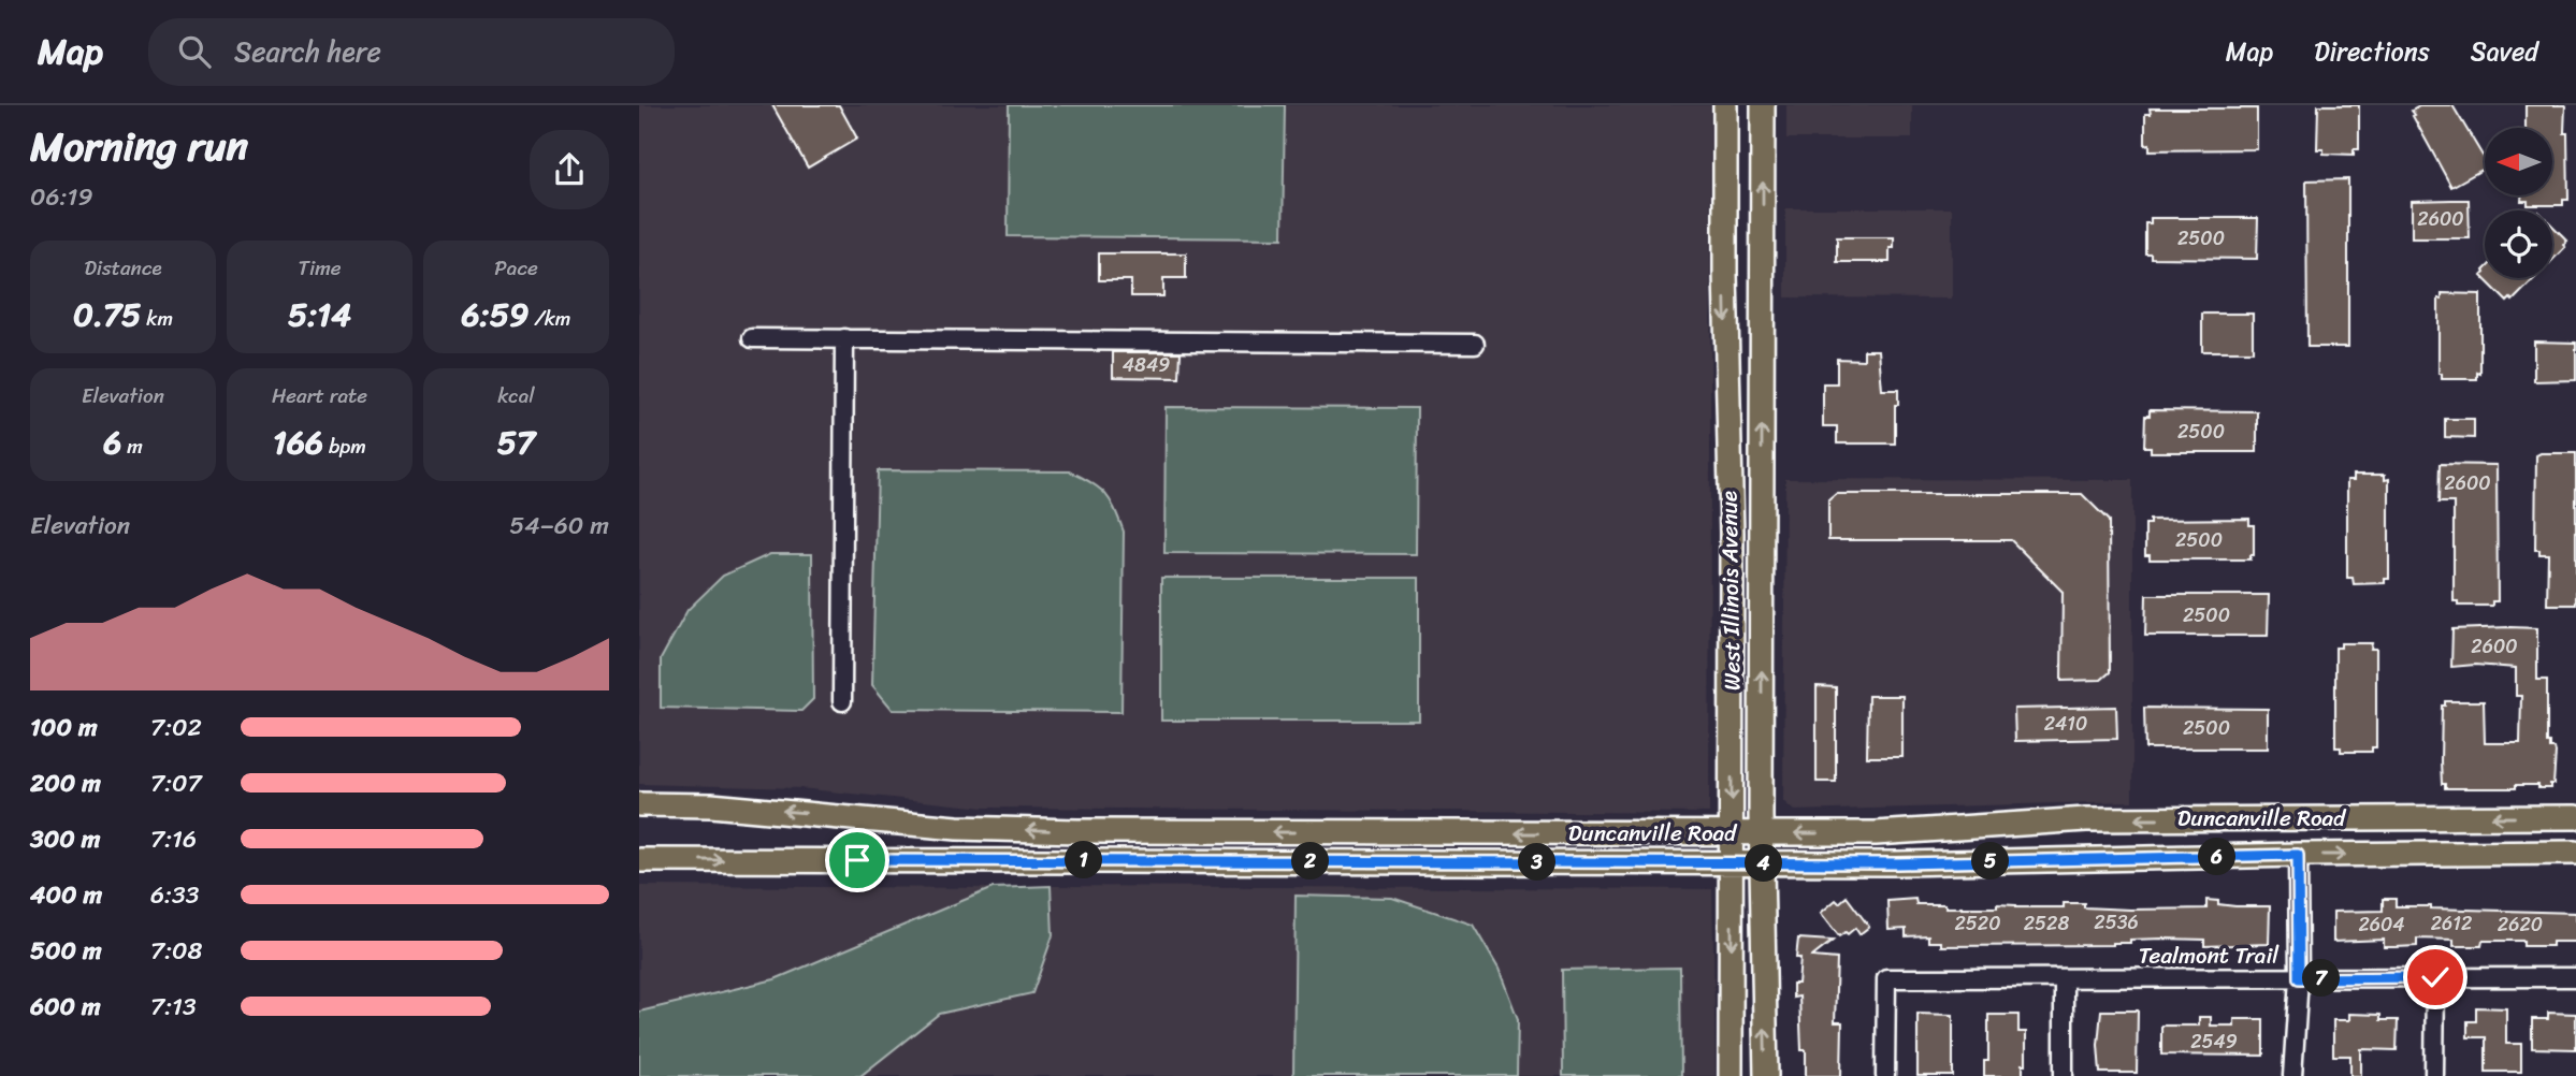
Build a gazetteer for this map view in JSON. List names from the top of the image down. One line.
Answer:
{"streets":{"main road":["West Illinois Avenue","Duncanville Road"],"street":["Tealmont Trail"]},"crossings":[["West Illinois Avenue","Duncanville Road"]],"house_numbers":["2600","2500","4849","2500","2600","2500","2500","2600","2410","2500","2536","2520","2528","2612","2604","2620","2549"],"north":"left","page":{"header":"Map","search":"Search here","nav":["Map","Directions","Saved"],"heading":["Morning run","06:19"],"stats":[["Distance","0.75 km"],["Time","5:14"],["Pace","6:59 /km"],["Elevation","6 m"],["Heart rate","166 bpm"],["kcal","57"]],"chart":["Elevation","54–60 m"],"list":[{"name":"100 m","note":"7:02"},{"name":"200 m","note":"7:07"},{"name":"300 m","note":"7:16"},{"name":"400 m","note":"6:33"},{"name":"500 m","note":"7:08"},{"name":"600 m","note":"7:13"}],"pins":["6","1","2","5","3","4","7"]}}
